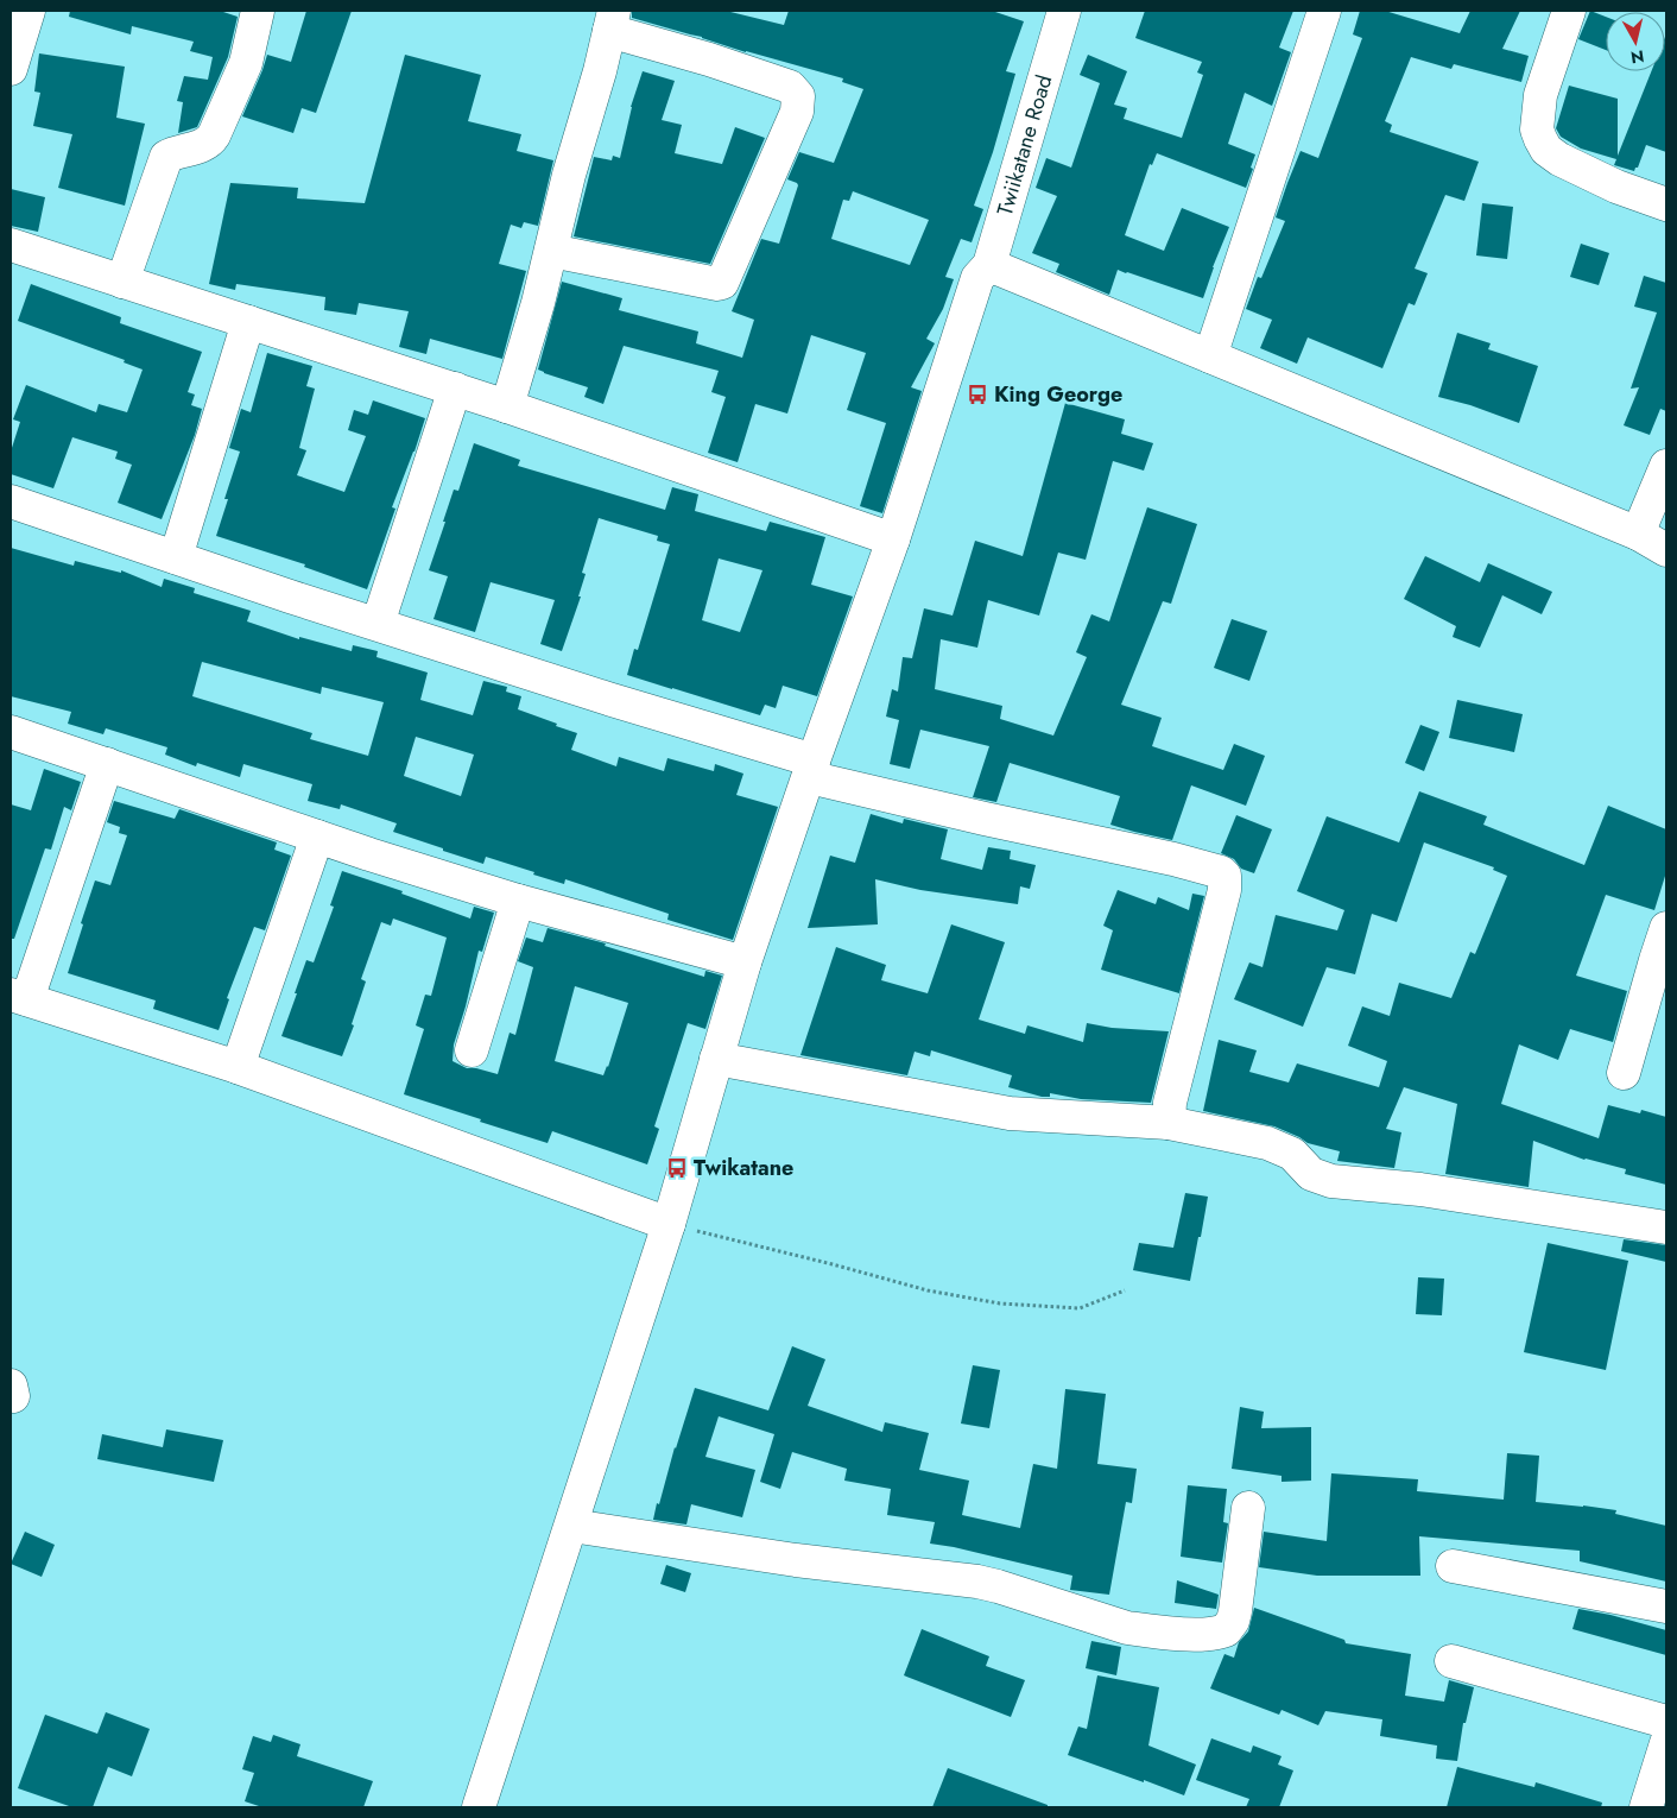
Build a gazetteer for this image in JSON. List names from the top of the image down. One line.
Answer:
{"streets":{"street":["Twiikatane Road"]},"places":{"bus stop":["King George","Twikatane"]},"north":"bottom"}
